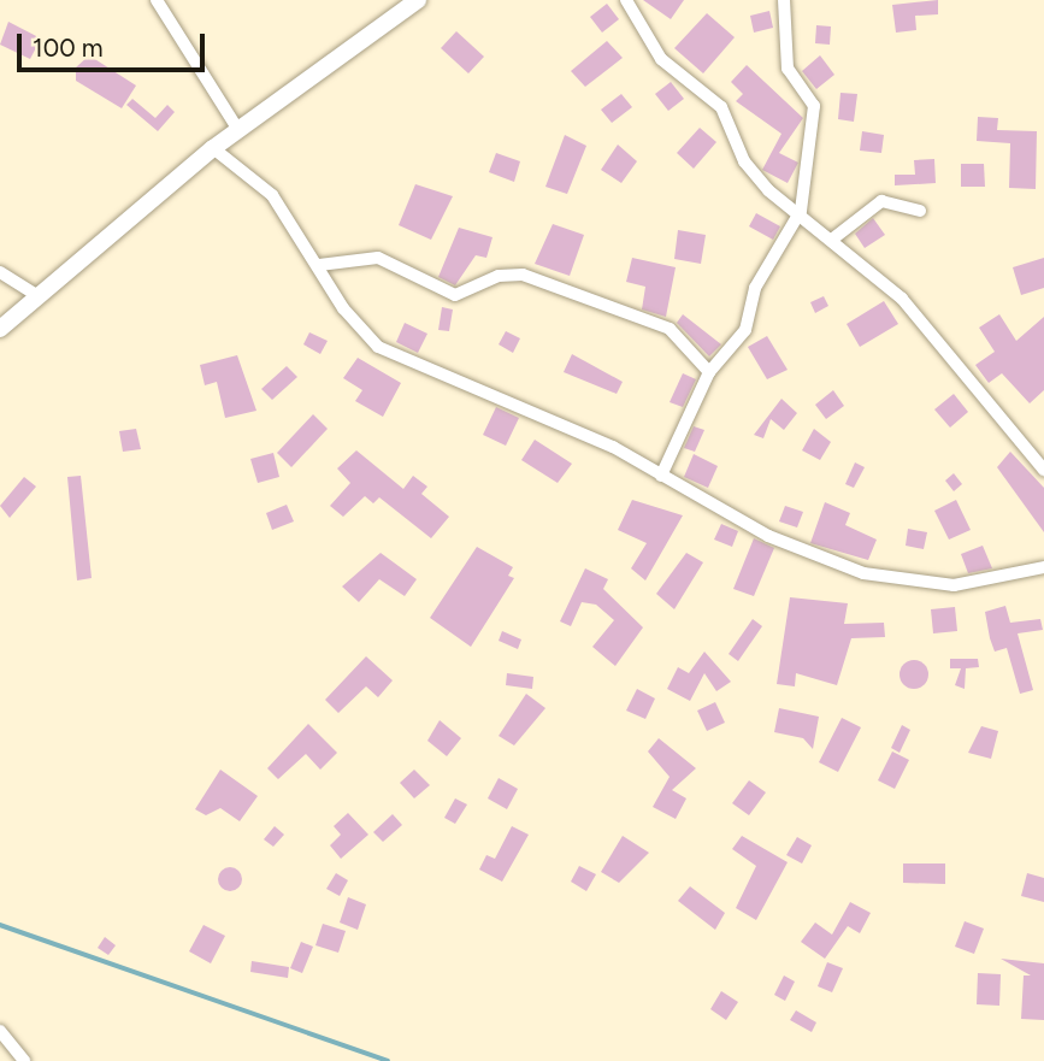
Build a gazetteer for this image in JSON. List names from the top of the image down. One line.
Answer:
{"scale_bar":"100 m"}
